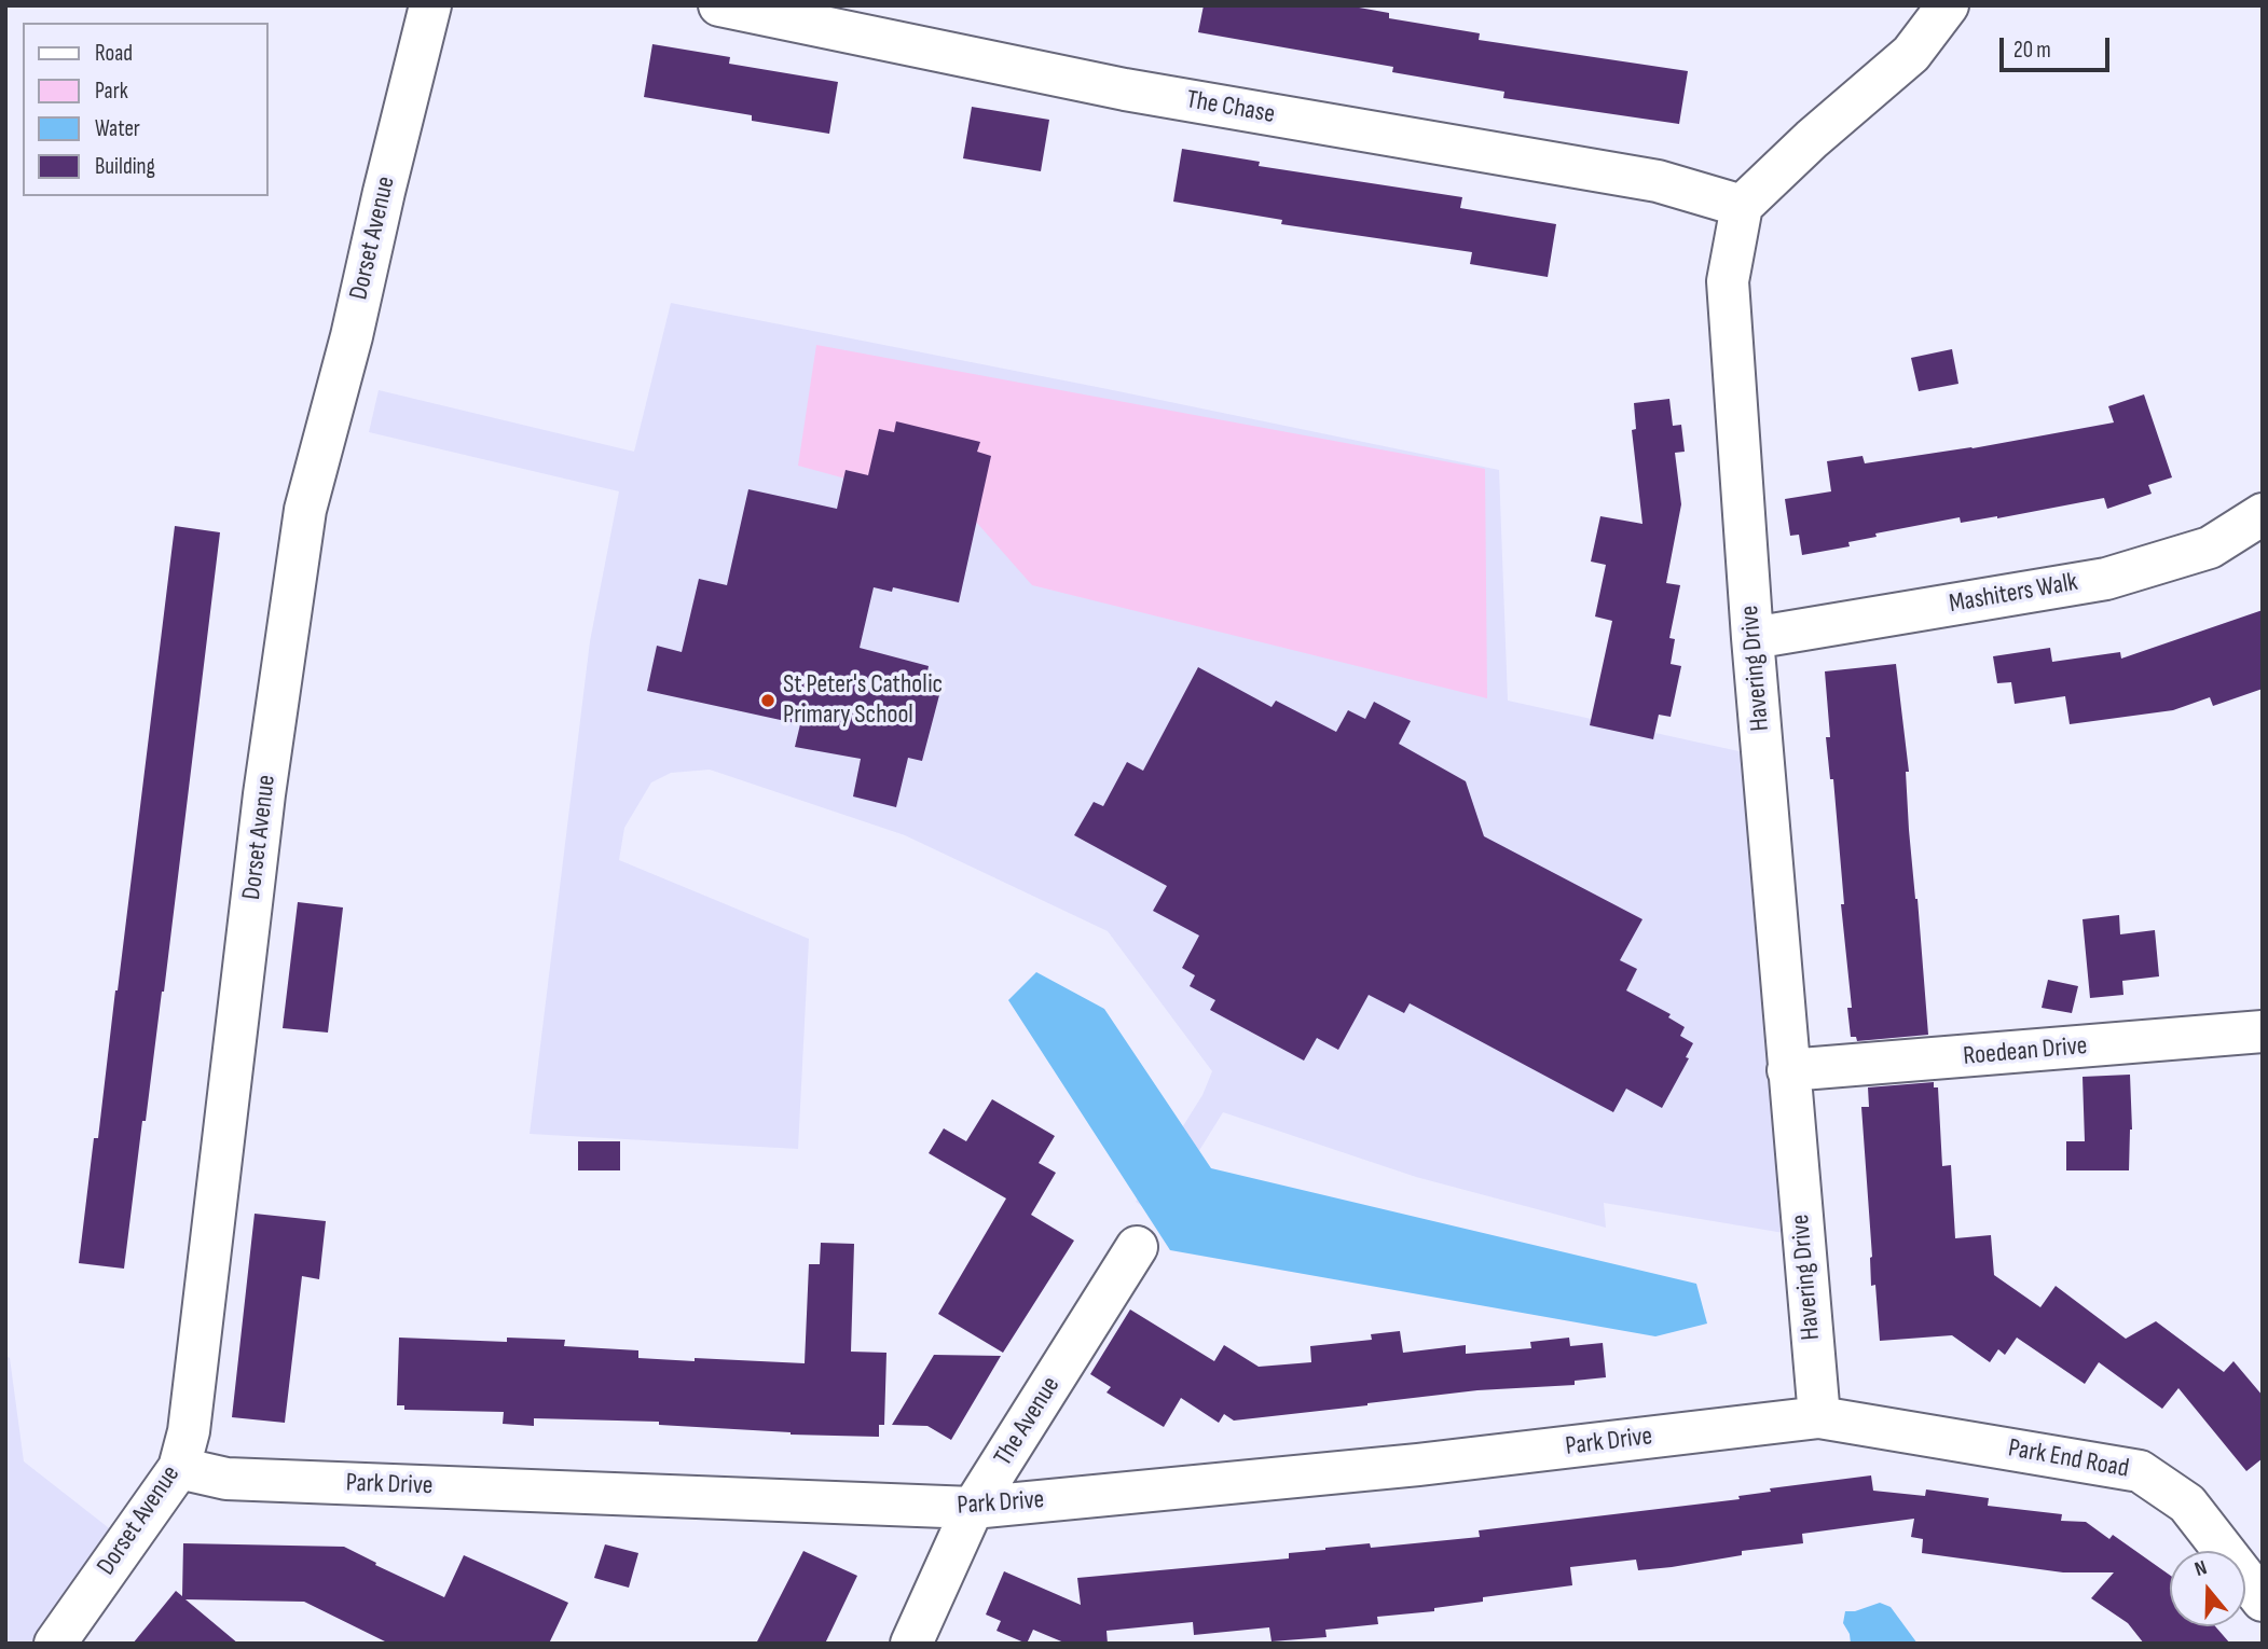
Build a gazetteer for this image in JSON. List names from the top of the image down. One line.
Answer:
{"streets":{"street":["The Chase","Dorset Avenue","Mashiters Walk","Havering Drive","Roedean Drive","The Avenue","Park Drive","Park End Road"]},"crossings":[["The Chase","Havering Drive"],["Dorset Avenue","Park Drive"],["Mashiters Walk","Havering Drive"],["Havering Drive","Roedean Drive"],["Havering Drive","Park Drive"],["Havering Drive","Park End Road"],["The Avenue","Park Drive"],["Park Drive","Park End Road"]],"places":["St Peter's Catholic Primary School"],"legend":["Road","Park","Water","Building"],"scale_bar":"20 m","north":"top"}
